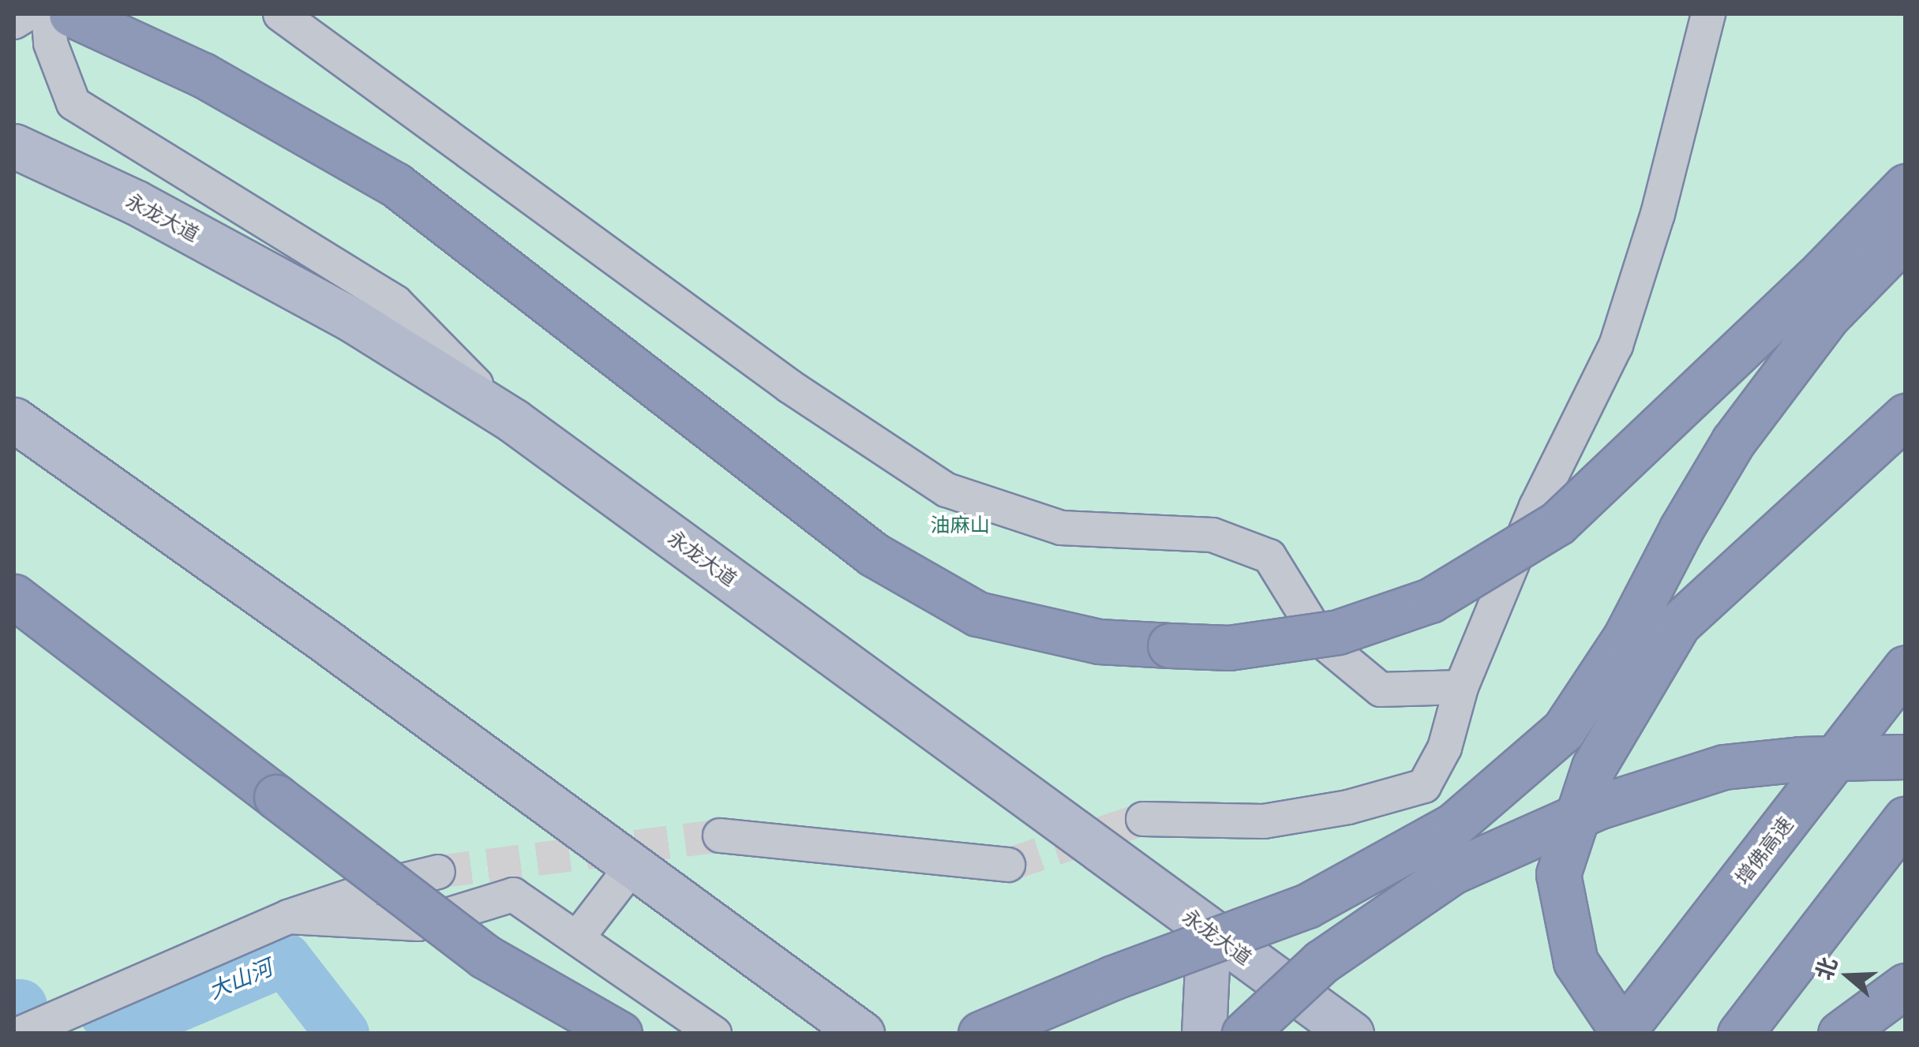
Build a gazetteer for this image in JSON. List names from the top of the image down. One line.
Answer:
{"streets":{"highway":["增佛高速"],"main road":["永龙大道"]},"water":["大山河"],"parks":["油麻山"],"north":"left"}
